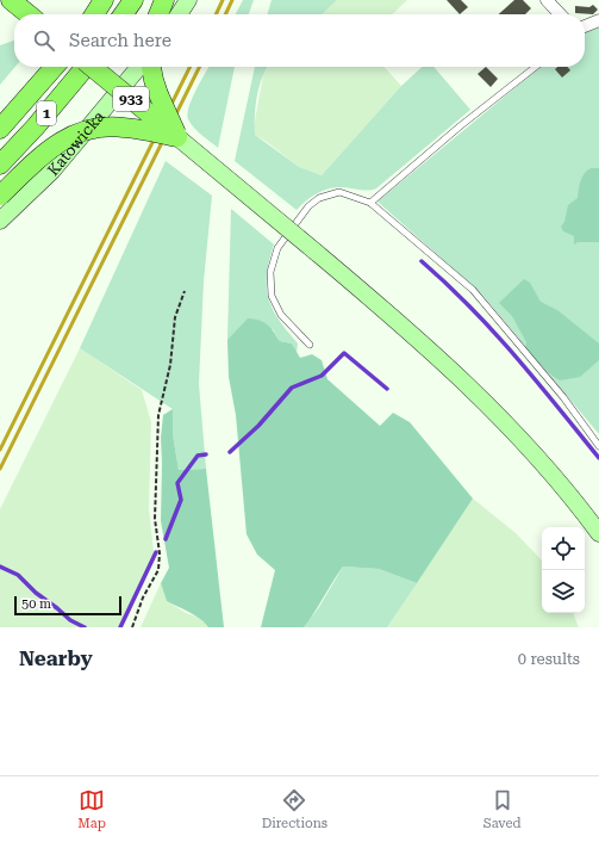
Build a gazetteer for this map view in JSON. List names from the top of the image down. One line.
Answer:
{"streets":{"main road":["933","1","Katowicka"]},"scale_bar":"50 m","page":{"search":"Search here","scale":"50 m","heading":["Nearby","0 results"],"nav":["Map","Directions","Saved"]}}
